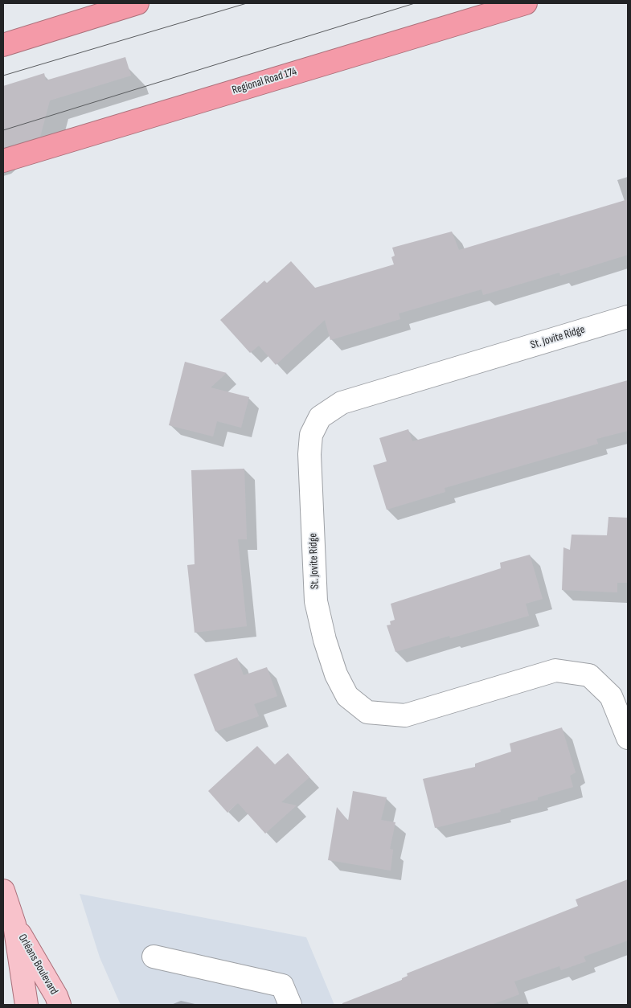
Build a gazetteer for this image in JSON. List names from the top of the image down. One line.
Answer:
{"streets":{"highway":["Regional Road 174"],"main road":["Orléans Boulevard"],"street":["St. Jovite Ridge"]}}
